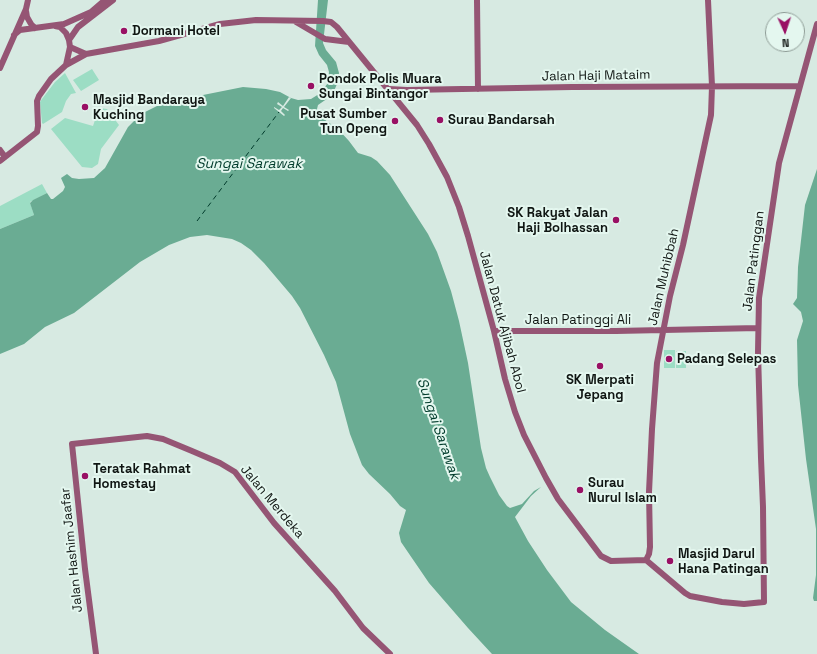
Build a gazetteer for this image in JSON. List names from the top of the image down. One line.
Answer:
{"streets":{"main road":["Jalan Haji Mataim","Jalan Patinggan","Jalan Muhibbah","Jalan Patinggi Ali","Jalan Datuk Ajibah Abol","Jalan Merdeka","Jalan Hashim Jaafar"]},"crossings":[["Jalan Haji Mataim","Jalan Patinggan"],["Jalan Haji Mataim","Jalan Muhibbah"],["Jalan Haji Mataim","Jalan Datuk Ajibah Abol"],["Jalan Patinggan","Jalan Muhibbah"],["Jalan Patinggan","Jalan Patinggi Ali"],["Jalan Patinggan","Jalan Datuk Ajibah Abol"],["Jalan Muhibbah","Jalan Patinggi Ali"],["Jalan Muhibbah","Jalan Datuk Ajibah Abol"],["Jalan Patinggi Ali","Jalan Datuk Ajibah Abol"],["Jalan Merdeka","Jalan Hashim Jaafar"]],"water":["Sungai Sarawak"],"places":["Dormani Hotel","Pondok Polis Muara Sungai Bintangor","Masjid Bandaraya Kuching","Surau Bandarsah","Pusat Sumber Tun Openg","SK Rakyat Jalan Haji Bolhassan","Padang Selepas","SK Merpati Jepang","Teratak Rahmat Homestay","Surau Nurul Islam","Masjid Darul Hana Patingan"],"north":"bottom"}
